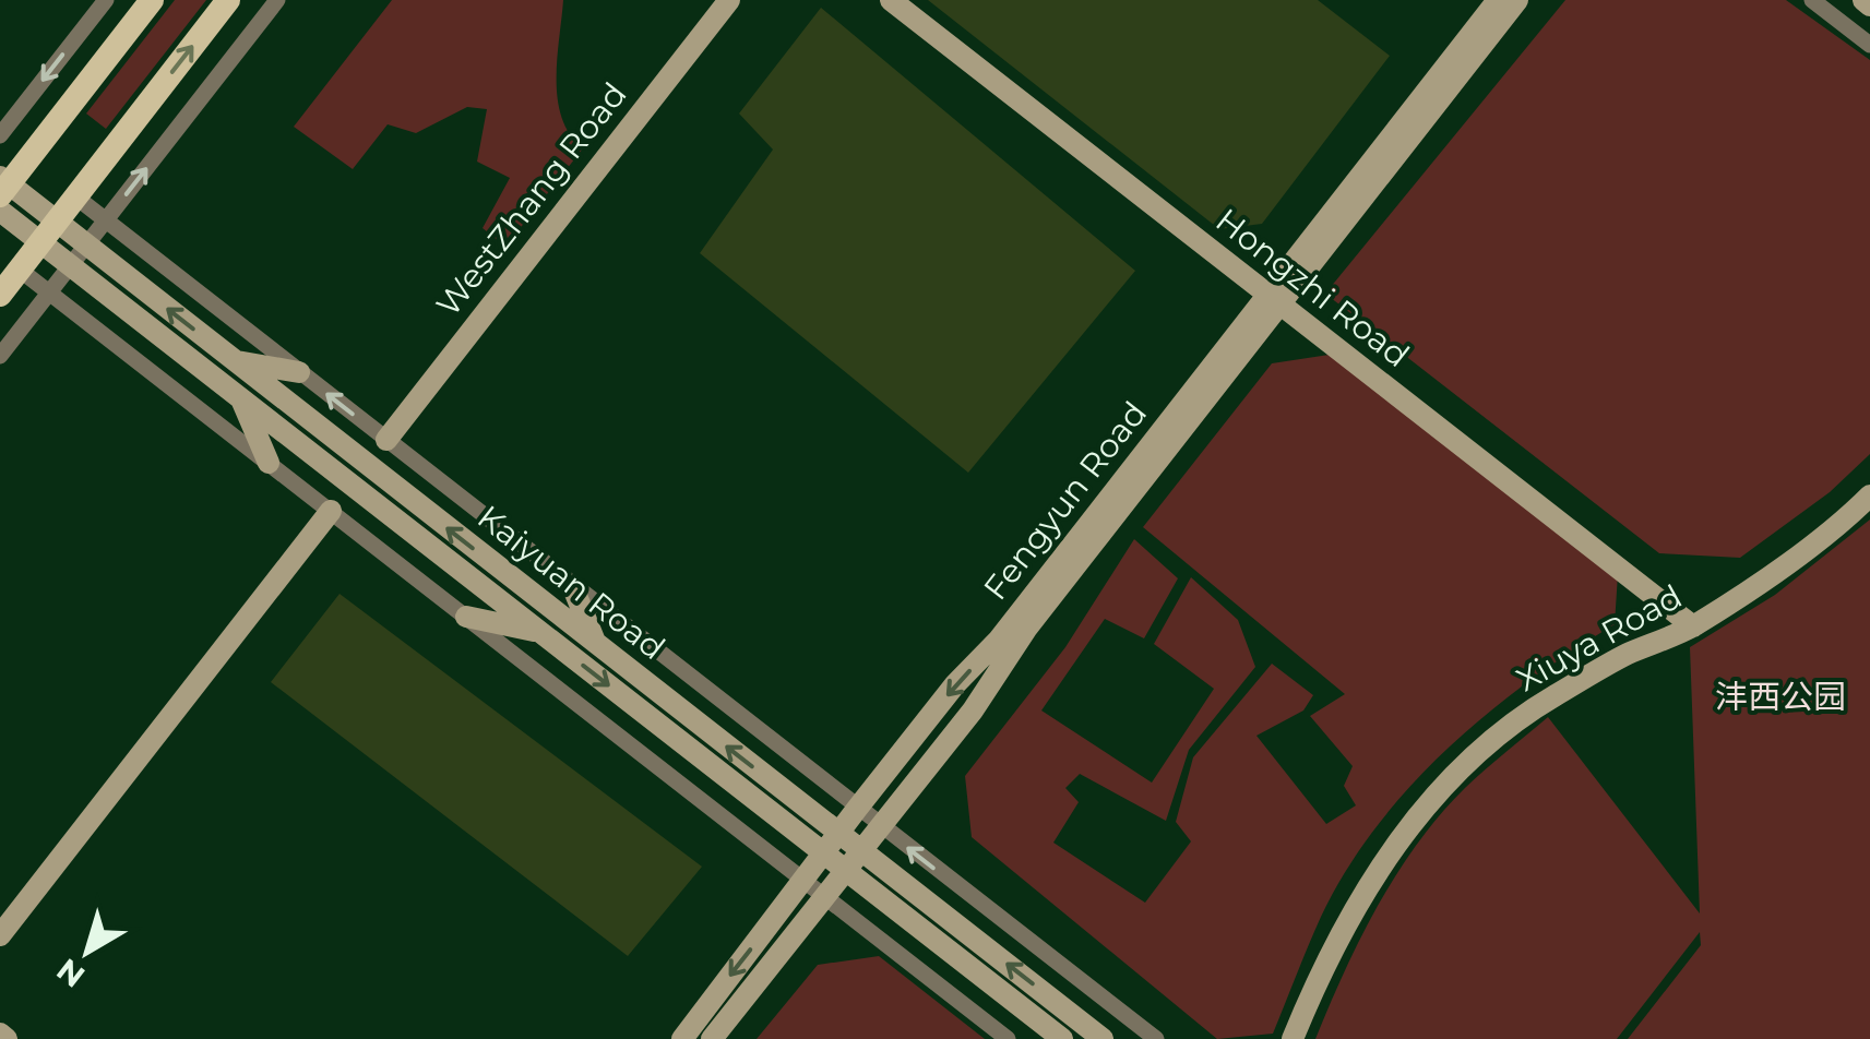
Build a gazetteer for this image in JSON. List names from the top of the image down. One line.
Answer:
{"streets":{"street":["WestZhang Road","Hongzhi Road","Fengyun Road","Kaiyuan Road","Xiuya Road"]},"crossings":[["WestZhang Road","Kaiyuan Road"],["Hongzhi Road","Fengyun Road"],["Hongzhi Road","Xiuya Road"],["Fengyun Road","Kaiyuan Road"]],"parks":["沣西公园"],"north":"bottom left"}
